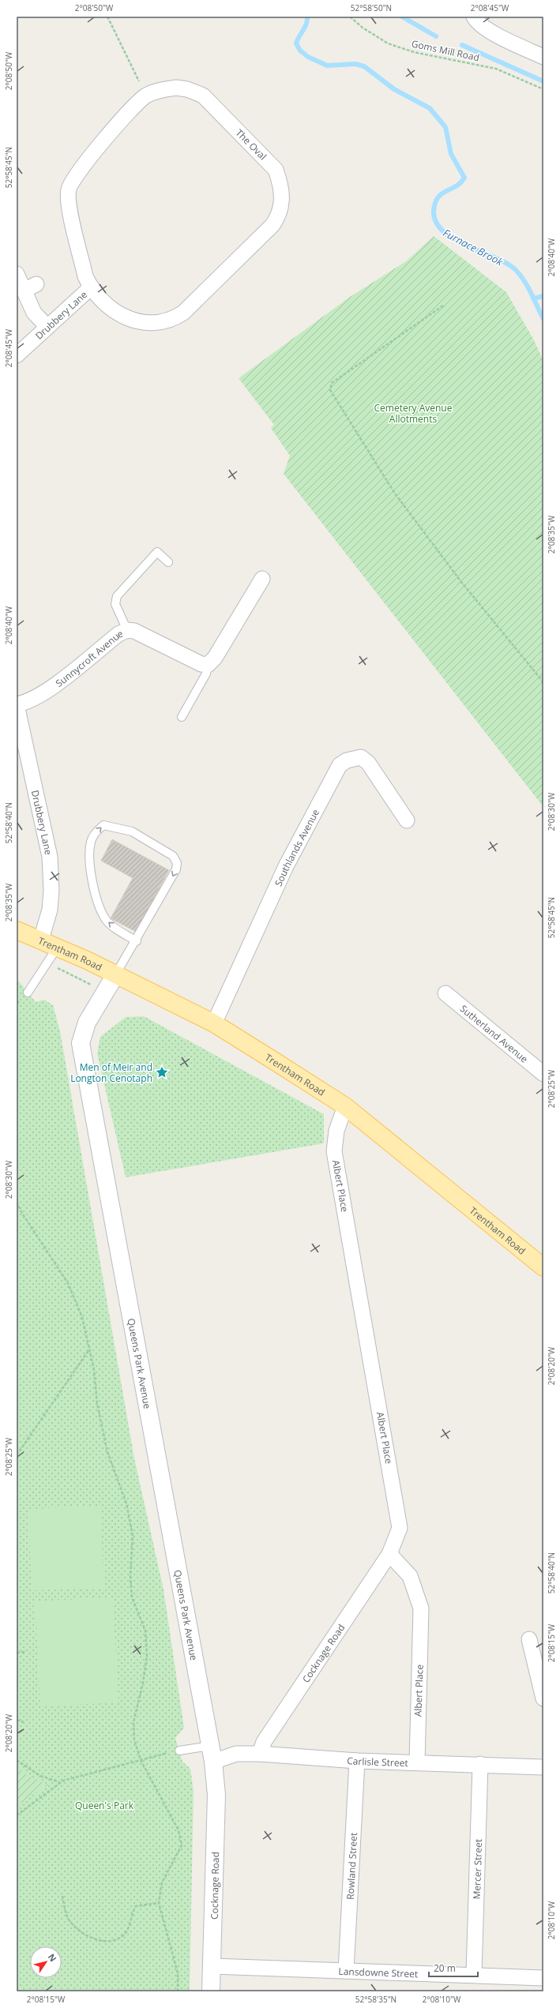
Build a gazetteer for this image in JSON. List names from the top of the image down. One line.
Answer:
{"streets":{"main road":["Trentham Road"],"street":["The Oval","Drubbery Lane","Sunnycroft Avenue","Southlands Avenue","Sutherland Avenue","Albert Place","Queens Park Avenue","Cocknage Road","Carlisle Street","Rowland Street","Mercer Street","Lansdowne Street"],"path":["Goms Mill Road"]},"crossings":[["The Oval","Drubbery Lane"],["Drubbery Lane","Sunnycroft Avenue"],["Drubbery Lane","Trentham Road"],["Southlands Avenue","Trentham Road"],["Trentham Road","Albert Place"],["Trentham Road","Queens Park Avenue"],["Albert Place","Cocknage Road"],["Albert Place","Carlisle Street"],["Queens Park Avenue","Cocknage Road"],["Queens Park Avenue","Carlisle Street"],["Cocknage Road","Carlisle Street"],["Cocknage Road","Lansdowne Street"],["Carlisle Street","Rowland Street"],["Carlisle Street","Mercer Street"],["Rowland Street","Lansdowne Street"],["Mercer Street","Lansdowne Street"]],"water":["Furnace Brook"],"parks":["Cemetery Avenue Allotments","Queen's Park"],"places":{"place":["Men of Meir and Longton Cenotaph"]},"scale_bar":"20 m","north":"top right","coordinates":["2°08'50\"W","52°58'50\"N","2°08'45\"W","52°58'45\"N","2°08'40\"W","2°08'35\"W","2°08'30\"W","52°58'40\"N","2°08'25\"W","2°08'20\"W","2°08'15\"W","2°08'10\"W","52°58'35\"N"]}
